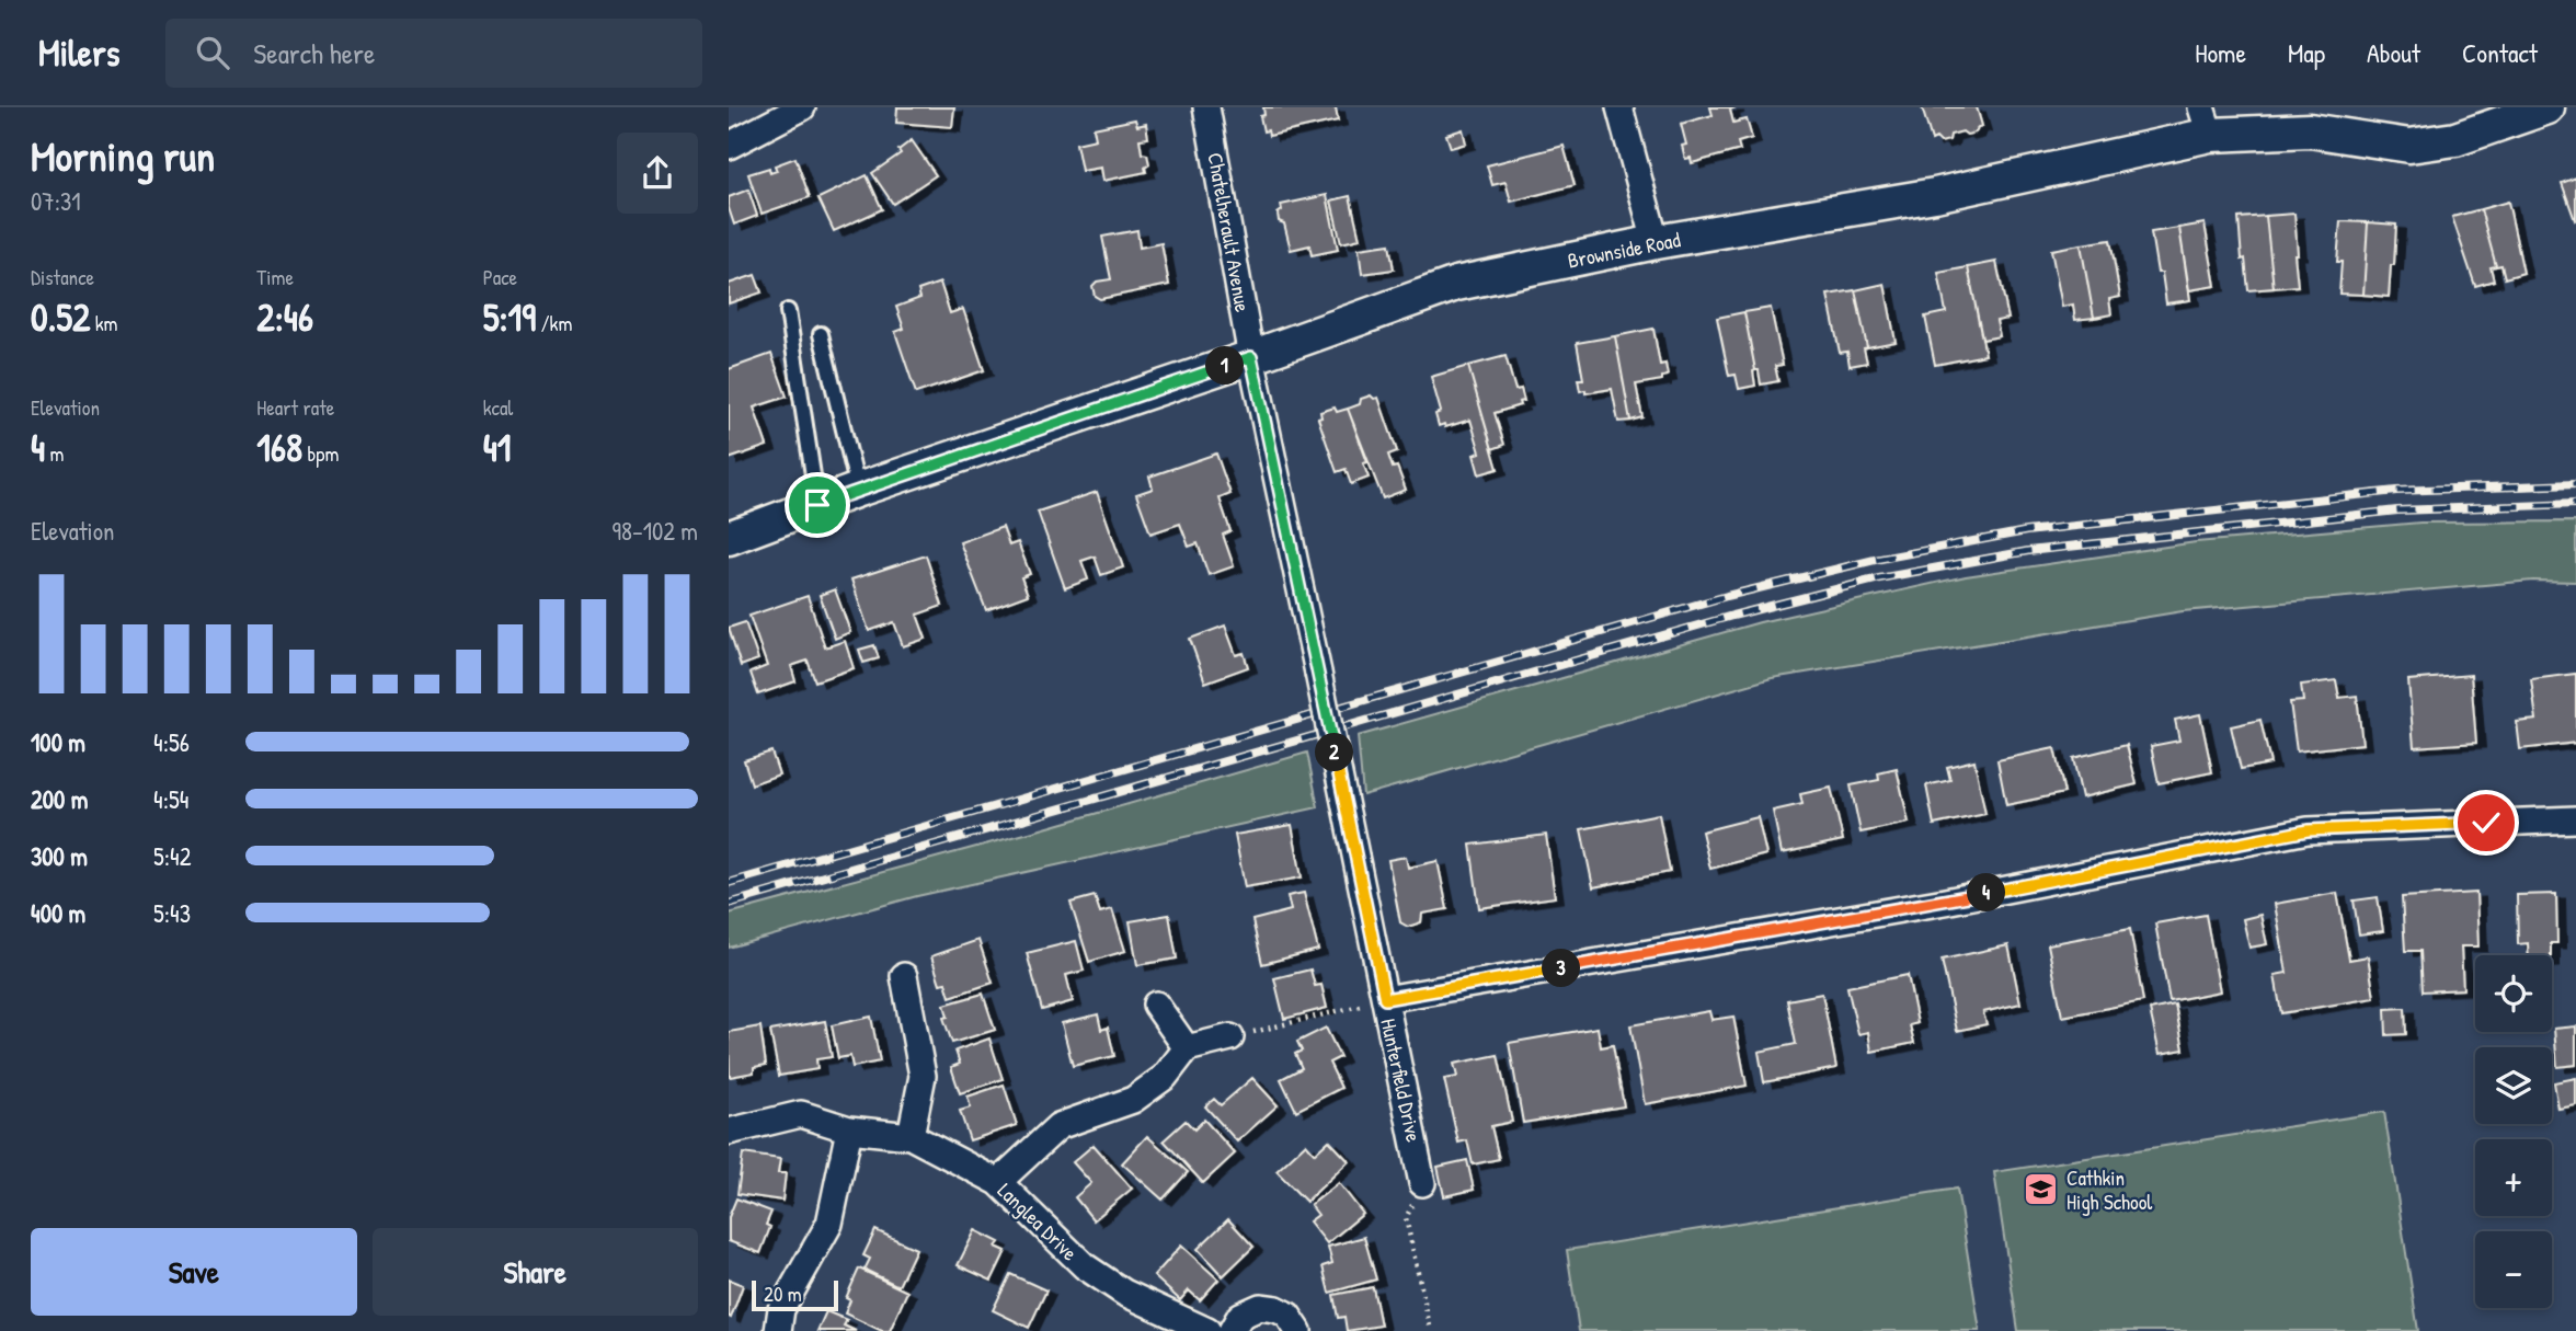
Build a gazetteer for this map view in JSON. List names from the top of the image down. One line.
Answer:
{"streets":{"street":["Chatelherault Avenue","Brownside Road","Hunterfield Drive","Langlea Drive"]},"crossings":[["Chatelherault Avenue","Brownside Road"],["Chatelherault Avenue","Hunterfield Drive"],["Brownside Road","Hunterfield Drive"]],"places":{"school or university":["Cathkin High School"]},"scale_bar":"20 m","page":{"header":"Milers","search":"Search here","nav":["Home","Map","About","Contact"],"heading":["Morning run","07:31"],"stats":[["Distance","0.52 km"],["Time","2:46"],["Pace","5:19 /km"],["Elevation","4 m"],["Heart rate","168 bpm"],["kcal","41"]],"pins":["1","2","4","3"],"chart":["Elevation","98–102 m"],"list":[{"name":"100 m","note":"4:56"},{"name":"200 m","note":"4:54"},{"name":"300 m","note":"5:42"},{"name":"400 m","note":"5:43"}],"map_buttons":["+","−"],"buttons":["Save","Share"],"scale":"20 m"}}
